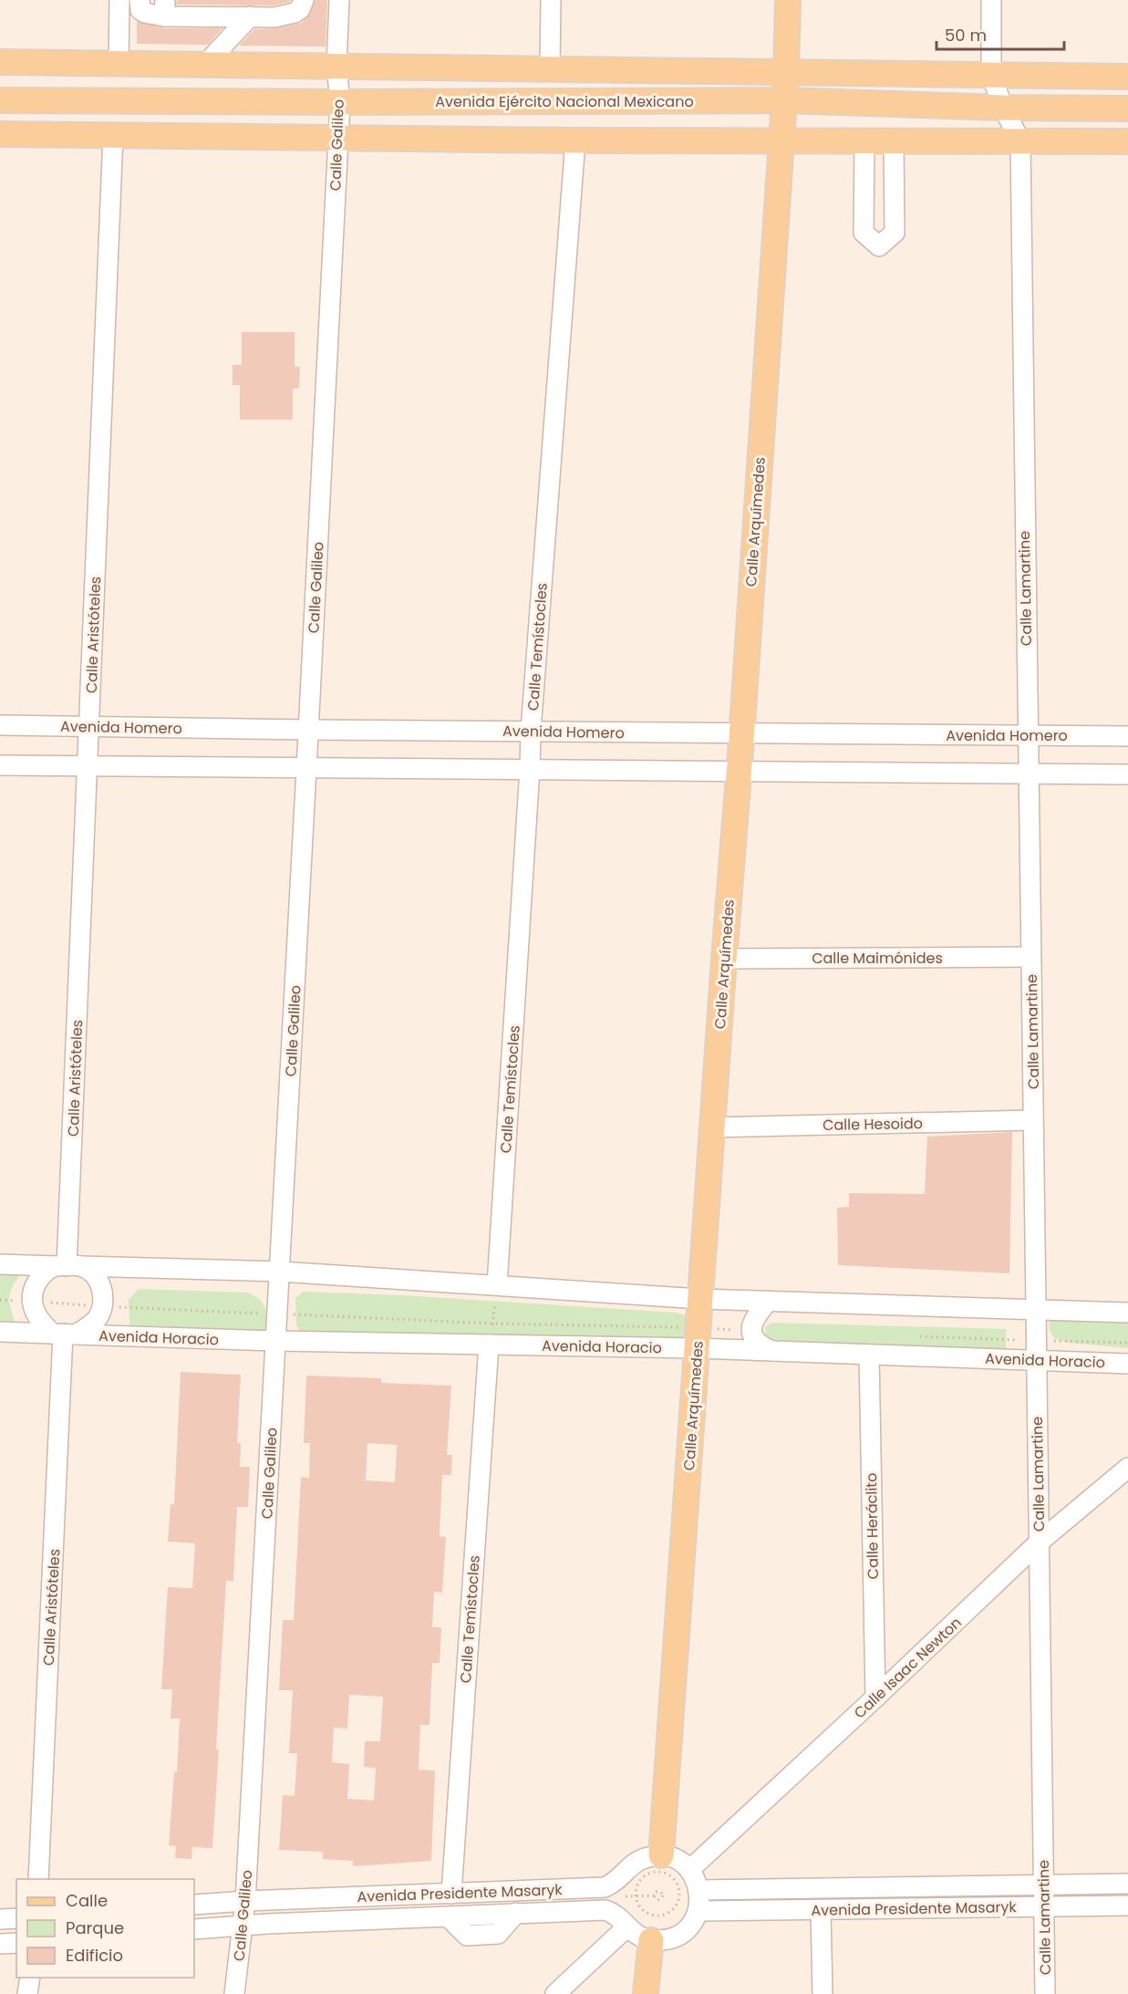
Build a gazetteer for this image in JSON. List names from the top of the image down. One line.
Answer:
{"streets":{"main road":["Avenida Ejército Nacional Mexicano","Calle Arquímedes"],"street":["Calle Galileo","Calle Lamartine","Calle Aristóteles","Calle Temístocles","Avenida Homero","Calle Maimónides","Calle Hesoido","Avenida Horacio","Calle Heráclito","Calle Isaac Newton","Avenida Presidente Masaryk"]},"crossings":[["Avenida Ejército Nacional Mexicano","Calle Galileo"],["Avenida Ejército Nacional Mexicano","Calle Arquímedes"],["Avenida Ejército Nacional Mexicano","Calle Lamartine"],["Calle Galileo","Avenida Homero"],["Calle Galileo","Avenida Horacio"],["Calle Galileo","Avenida Presidente Masaryk"],["Calle Arquímedes","Avenida Homero"],["Calle Arquímedes","Calle Maimónides"],["Calle Arquímedes","Calle Hesoido"],["Calle Arquímedes","Avenida Horacio"],["Calle Arquímedes","Avenida Presidente Masaryk"],["Calle Lamartine","Avenida Homero"],["Calle Lamartine","Calle Maimónides"],["Calle Lamartine","Calle Hesoido"],["Calle Lamartine","Avenida Horacio"],["Calle Lamartine","Calle Isaac Newton"],["Calle Lamartine","Avenida Presidente Masaryk"],["Calle Aristóteles","Avenida Homero"],["Calle Aristóteles","Avenida Horacio"],["Calle Temístocles","Avenida Homero"],["Calle Temístocles","Avenida Horacio"],["Calle Temístocles","Avenida Presidente Masaryk"],["Avenida Horacio","Calle Heráclito"],["Calle Heráclito","Calle Isaac Newton"]],"legend":["Calle","Parque","Edificio"],"scale_bar":"50 m"}
